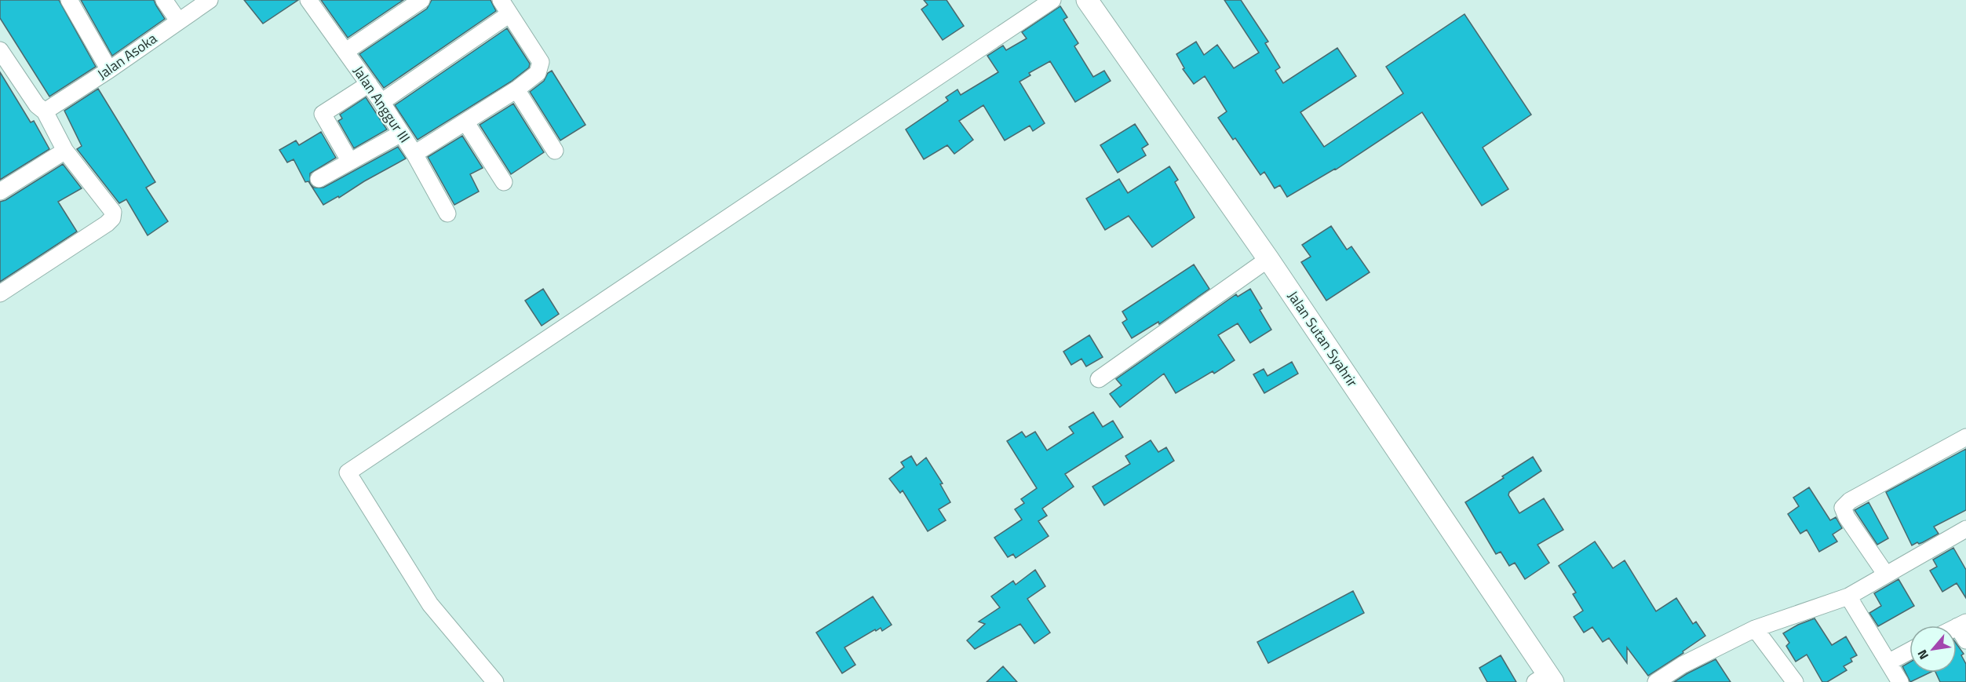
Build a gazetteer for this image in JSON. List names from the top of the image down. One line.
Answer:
{"streets":{"street":["Jalan Asoka","Jalan Anggur III","Jalan Sutan Syahrir"]},"north":"bottom left"}
